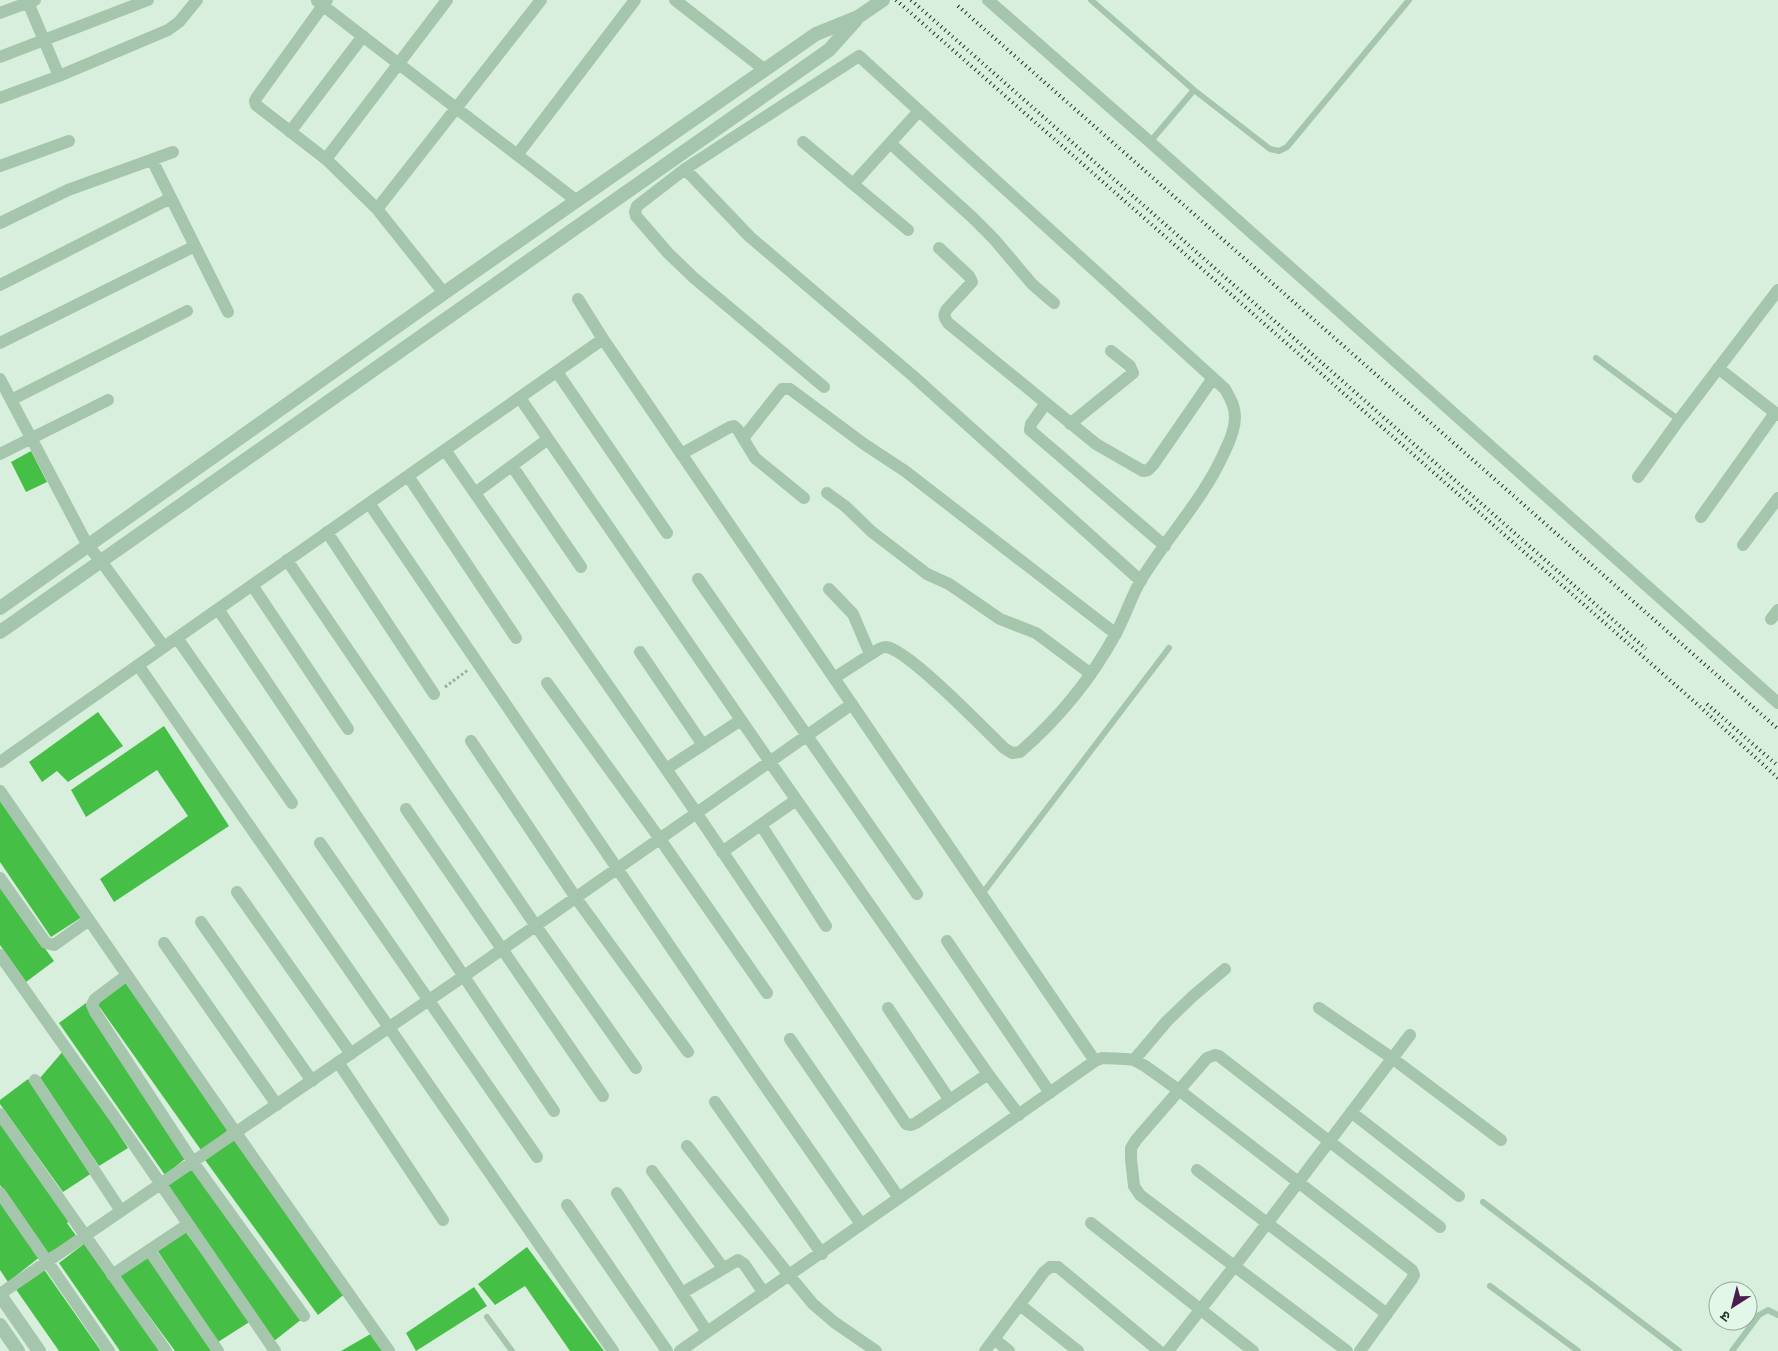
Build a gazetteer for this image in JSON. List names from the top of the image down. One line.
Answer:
{"north":"bottom left"}
